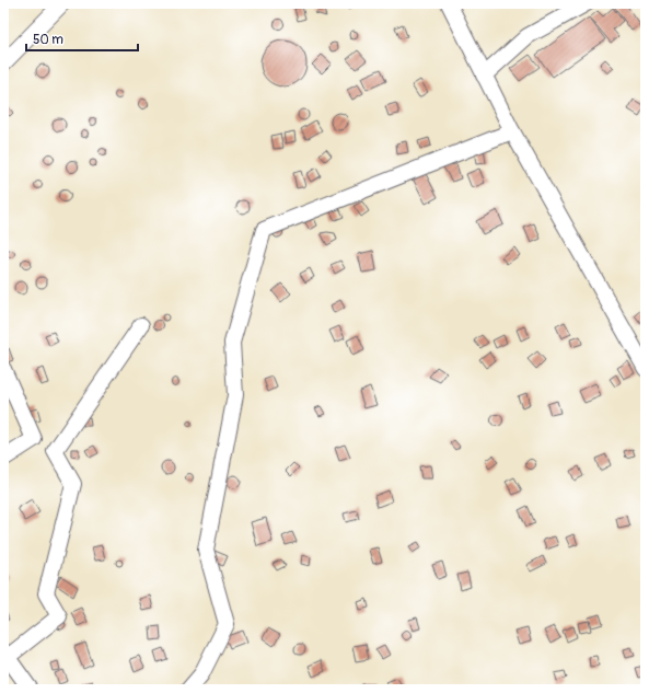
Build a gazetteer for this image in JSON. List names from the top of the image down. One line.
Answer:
{"scale_bar":"50 m"}
